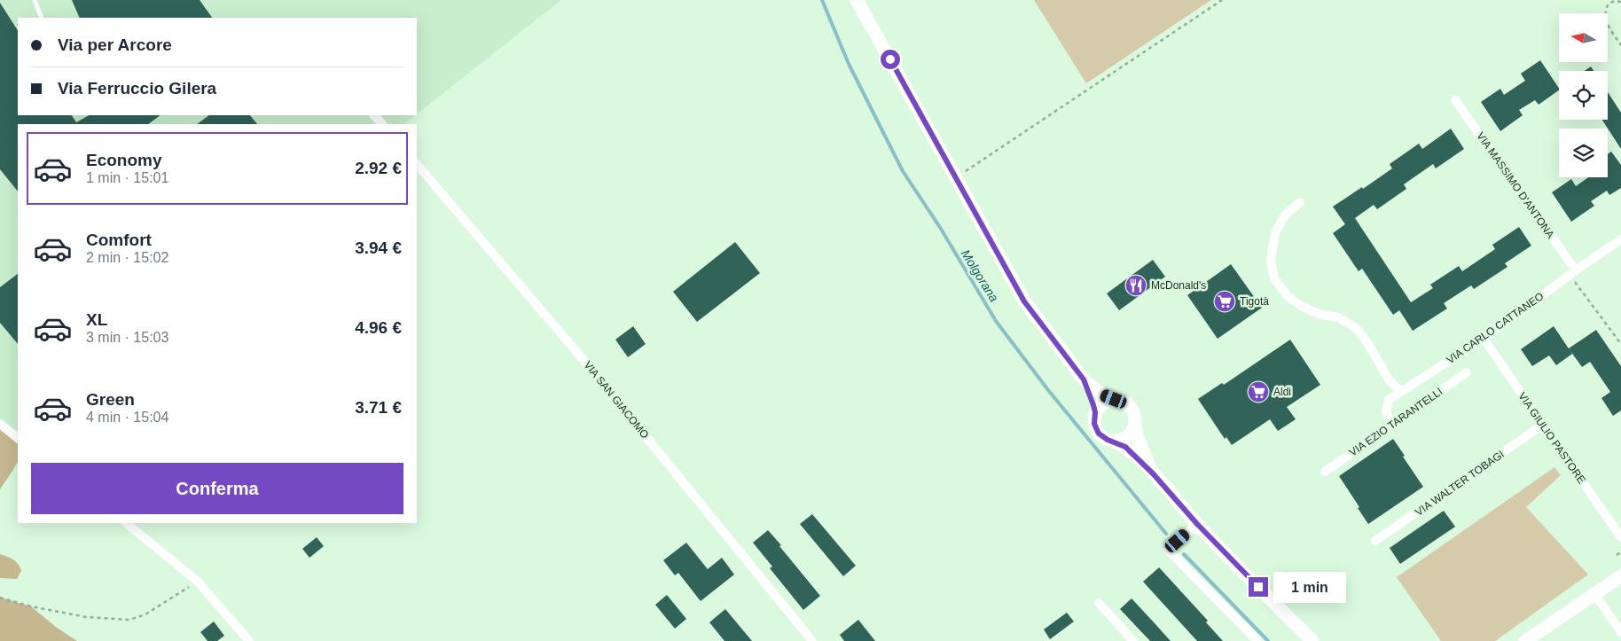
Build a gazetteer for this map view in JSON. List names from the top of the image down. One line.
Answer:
{"streets":{"street":["VIA MASSIMO D'ANTONA","VIA CARLO CATTANEO","VIA SAN GIACOMO","VIA EZIO TARANTELLI","VIA GIULIO PASTORE","VIA WALTER TOBAGI"]},"crossings":[["VIA MASSIMO D'ANTONA","VIA CARLO CATTANEO"],["VIA CARLO CATTANEO","VIA EZIO TARANTELLI"],["VIA CARLO CATTANEO","VIA GIULIO PASTORE"],["VIA GIULIO PASTORE","VIA WALTER TOBAGI"]],"water":["Molgorana"],"places":{"restaurant":["McDonald's"],"supermarket":["Tigotà","Aldi"]},"north":"left","page":{"banner":["Via per Arcore","Via Ferruccio Gilera"],"list":[{"name":"Economy","note":"1 min · 15:01","value":"2.92 €"},{"name":"Comfort","note":"2 min · 15:02","value":"3.94 €"},{"name":"XL","note":"3 min · 15:03","value":"4.96 €"},{"name":"Green","note":"4 min · 15:04","value":"3.71 €"}],"buttons":"Conferma","bubble":"1 min"}}
